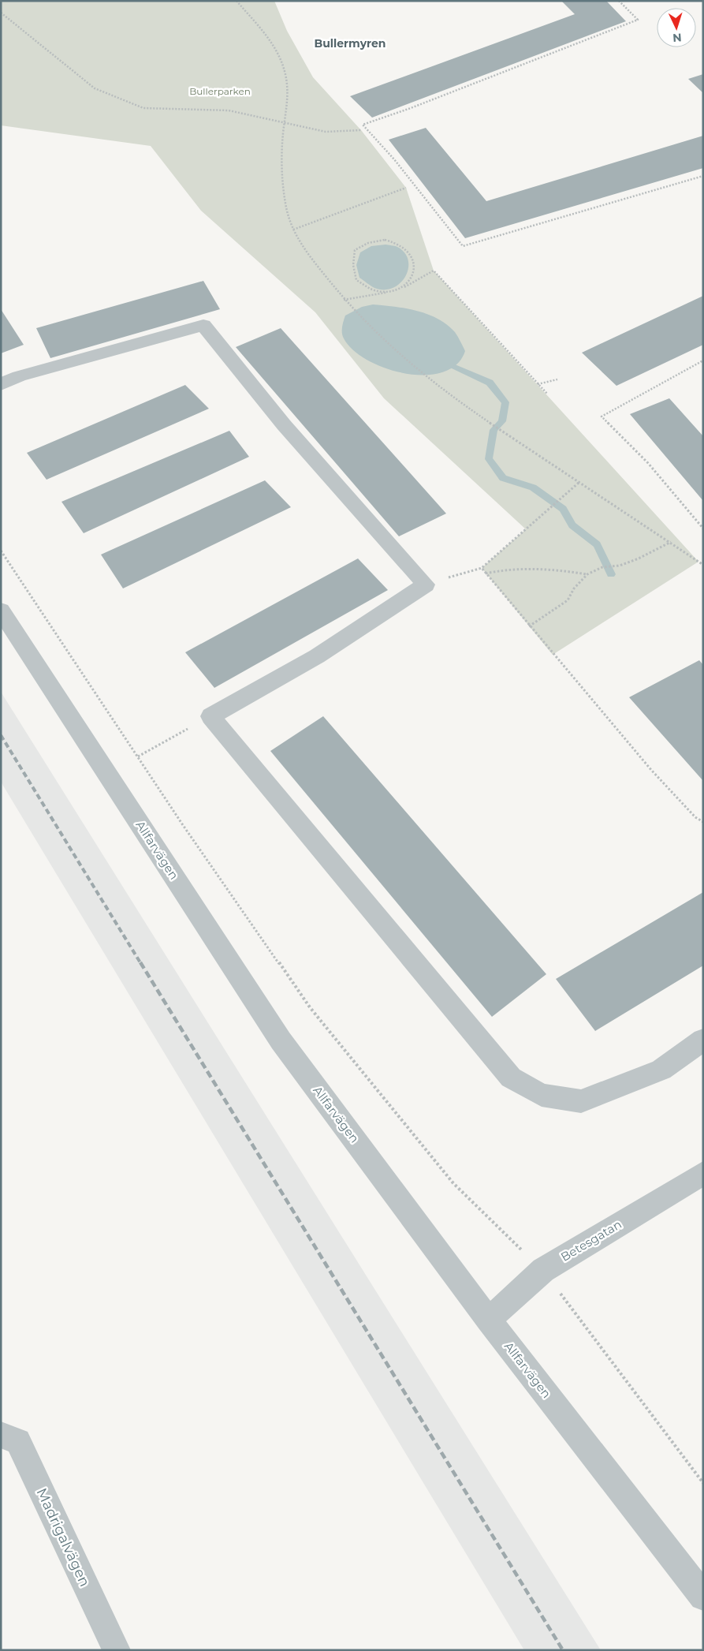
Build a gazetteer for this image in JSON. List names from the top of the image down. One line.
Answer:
{"streets":{"street":["Allfarvägen","Betesgatan","Madrigalvägen"]},"crossings":[["Allfarvägen","Betesgatan"]],"districts":["Bullermyren"],"parks":["Bullerparken"],"north":"bottom"}
